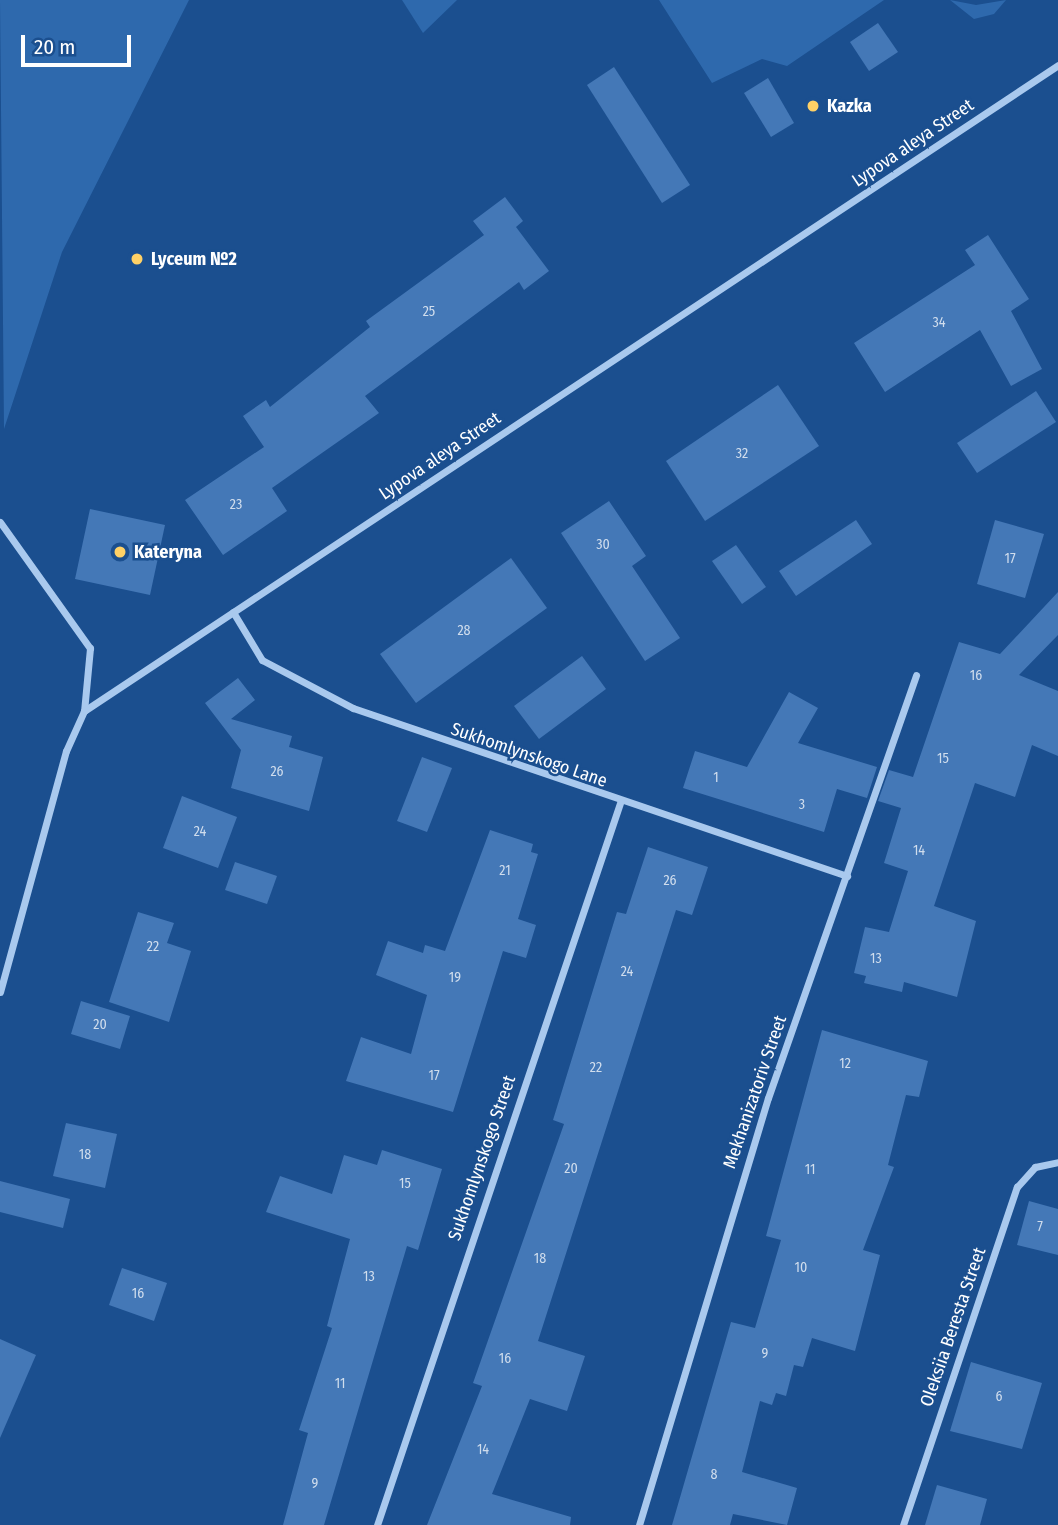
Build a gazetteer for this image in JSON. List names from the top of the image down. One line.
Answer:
{"streets":{"street":["Lypova aleya Street","Sukhomlynskogo Lane","Mekhanizatoriv Street","Sukhomlynskogo Street","Oleksiia Beresta Street"]},"crossings":[["Lypova aleya Street","Sukhomlynskogo Lane"],["Sukhomlynskogo Lane","Mekhanizatoriv Street"],["Sukhomlynskogo Lane","Sukhomlynskogo Street"]],"places":["Kazka","Lyceum №2","Kateryna"],"house_numbers":["25","34","32","23","30","17","28","16","15","26","1","3","24","14","21","26","22","13","24","19","20","12","22","17","18","20","11","15","7","18","10","13","16","9","16","11","6","14","8","9"],"scale_bar":"20 m"}
